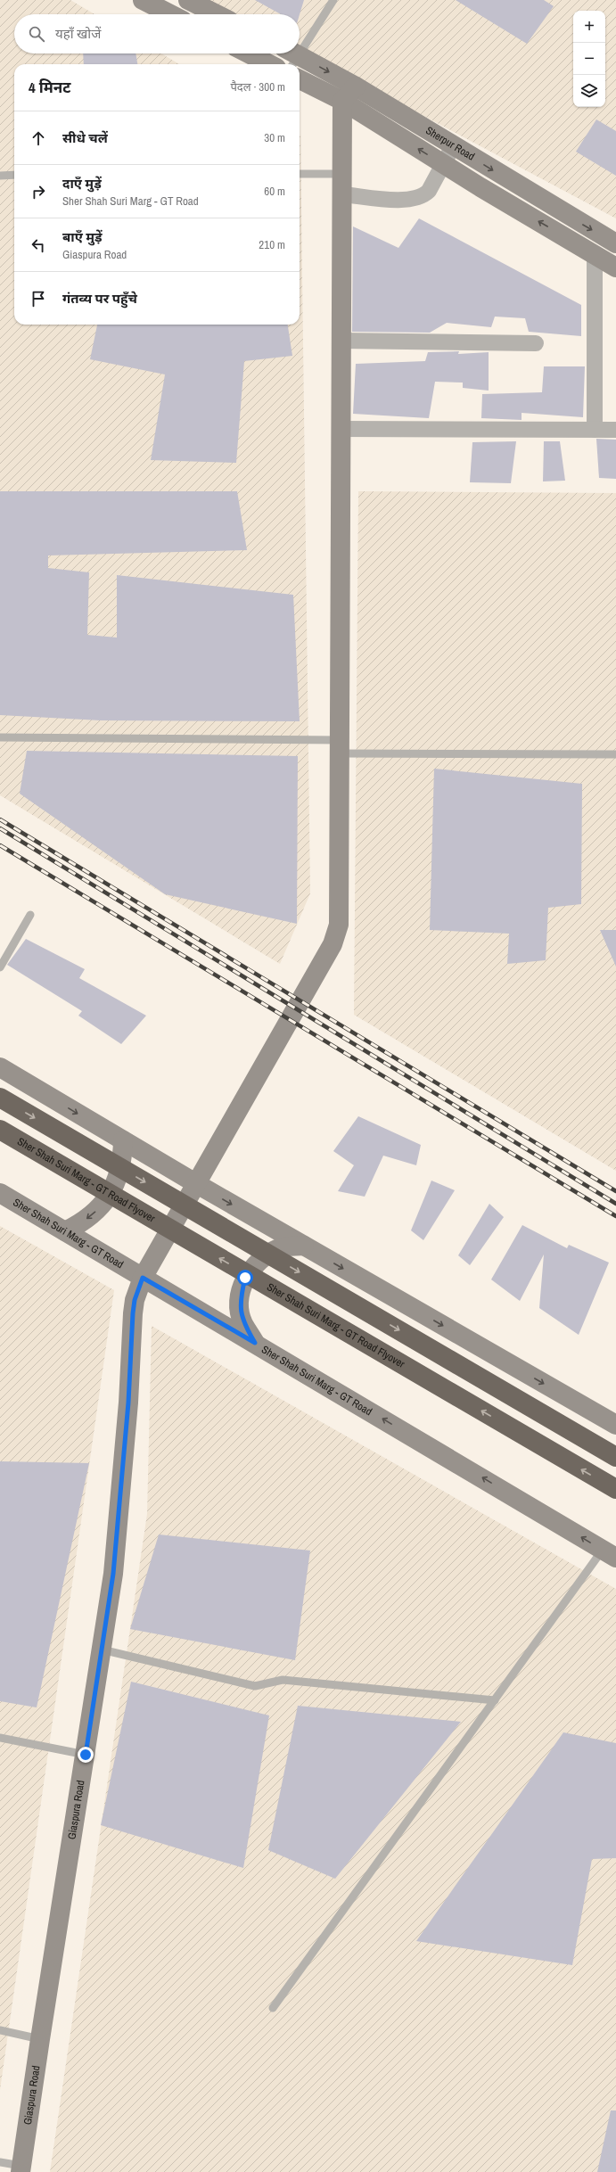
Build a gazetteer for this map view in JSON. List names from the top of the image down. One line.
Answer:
{"streets":{"highway":["Sher Shah Suri Marg - GT Road Flyover"],"street":["Sherpur Road","Sher Shah Suri Marg - GT Road","Giaspura Road"]},"crossings":[["Sherpur Road","Giaspura Road"],["Sher Shah Suri Marg - GT Road","Giaspura Road"]],"page":{"map_buttons":["+","−"],"search":"यहाँ खोजें","heading":["4 मिनट","पैदल · 300 m"],"list":[["सीधे चलें","30 m"],["दाएँ मुड़ें","Sher Shah Suri Marg - GT Road","60 m"],["बाएँ मुड़ें","Giaspura Road","210 m"],"गंतव्य पर पहुँचे"]}}
